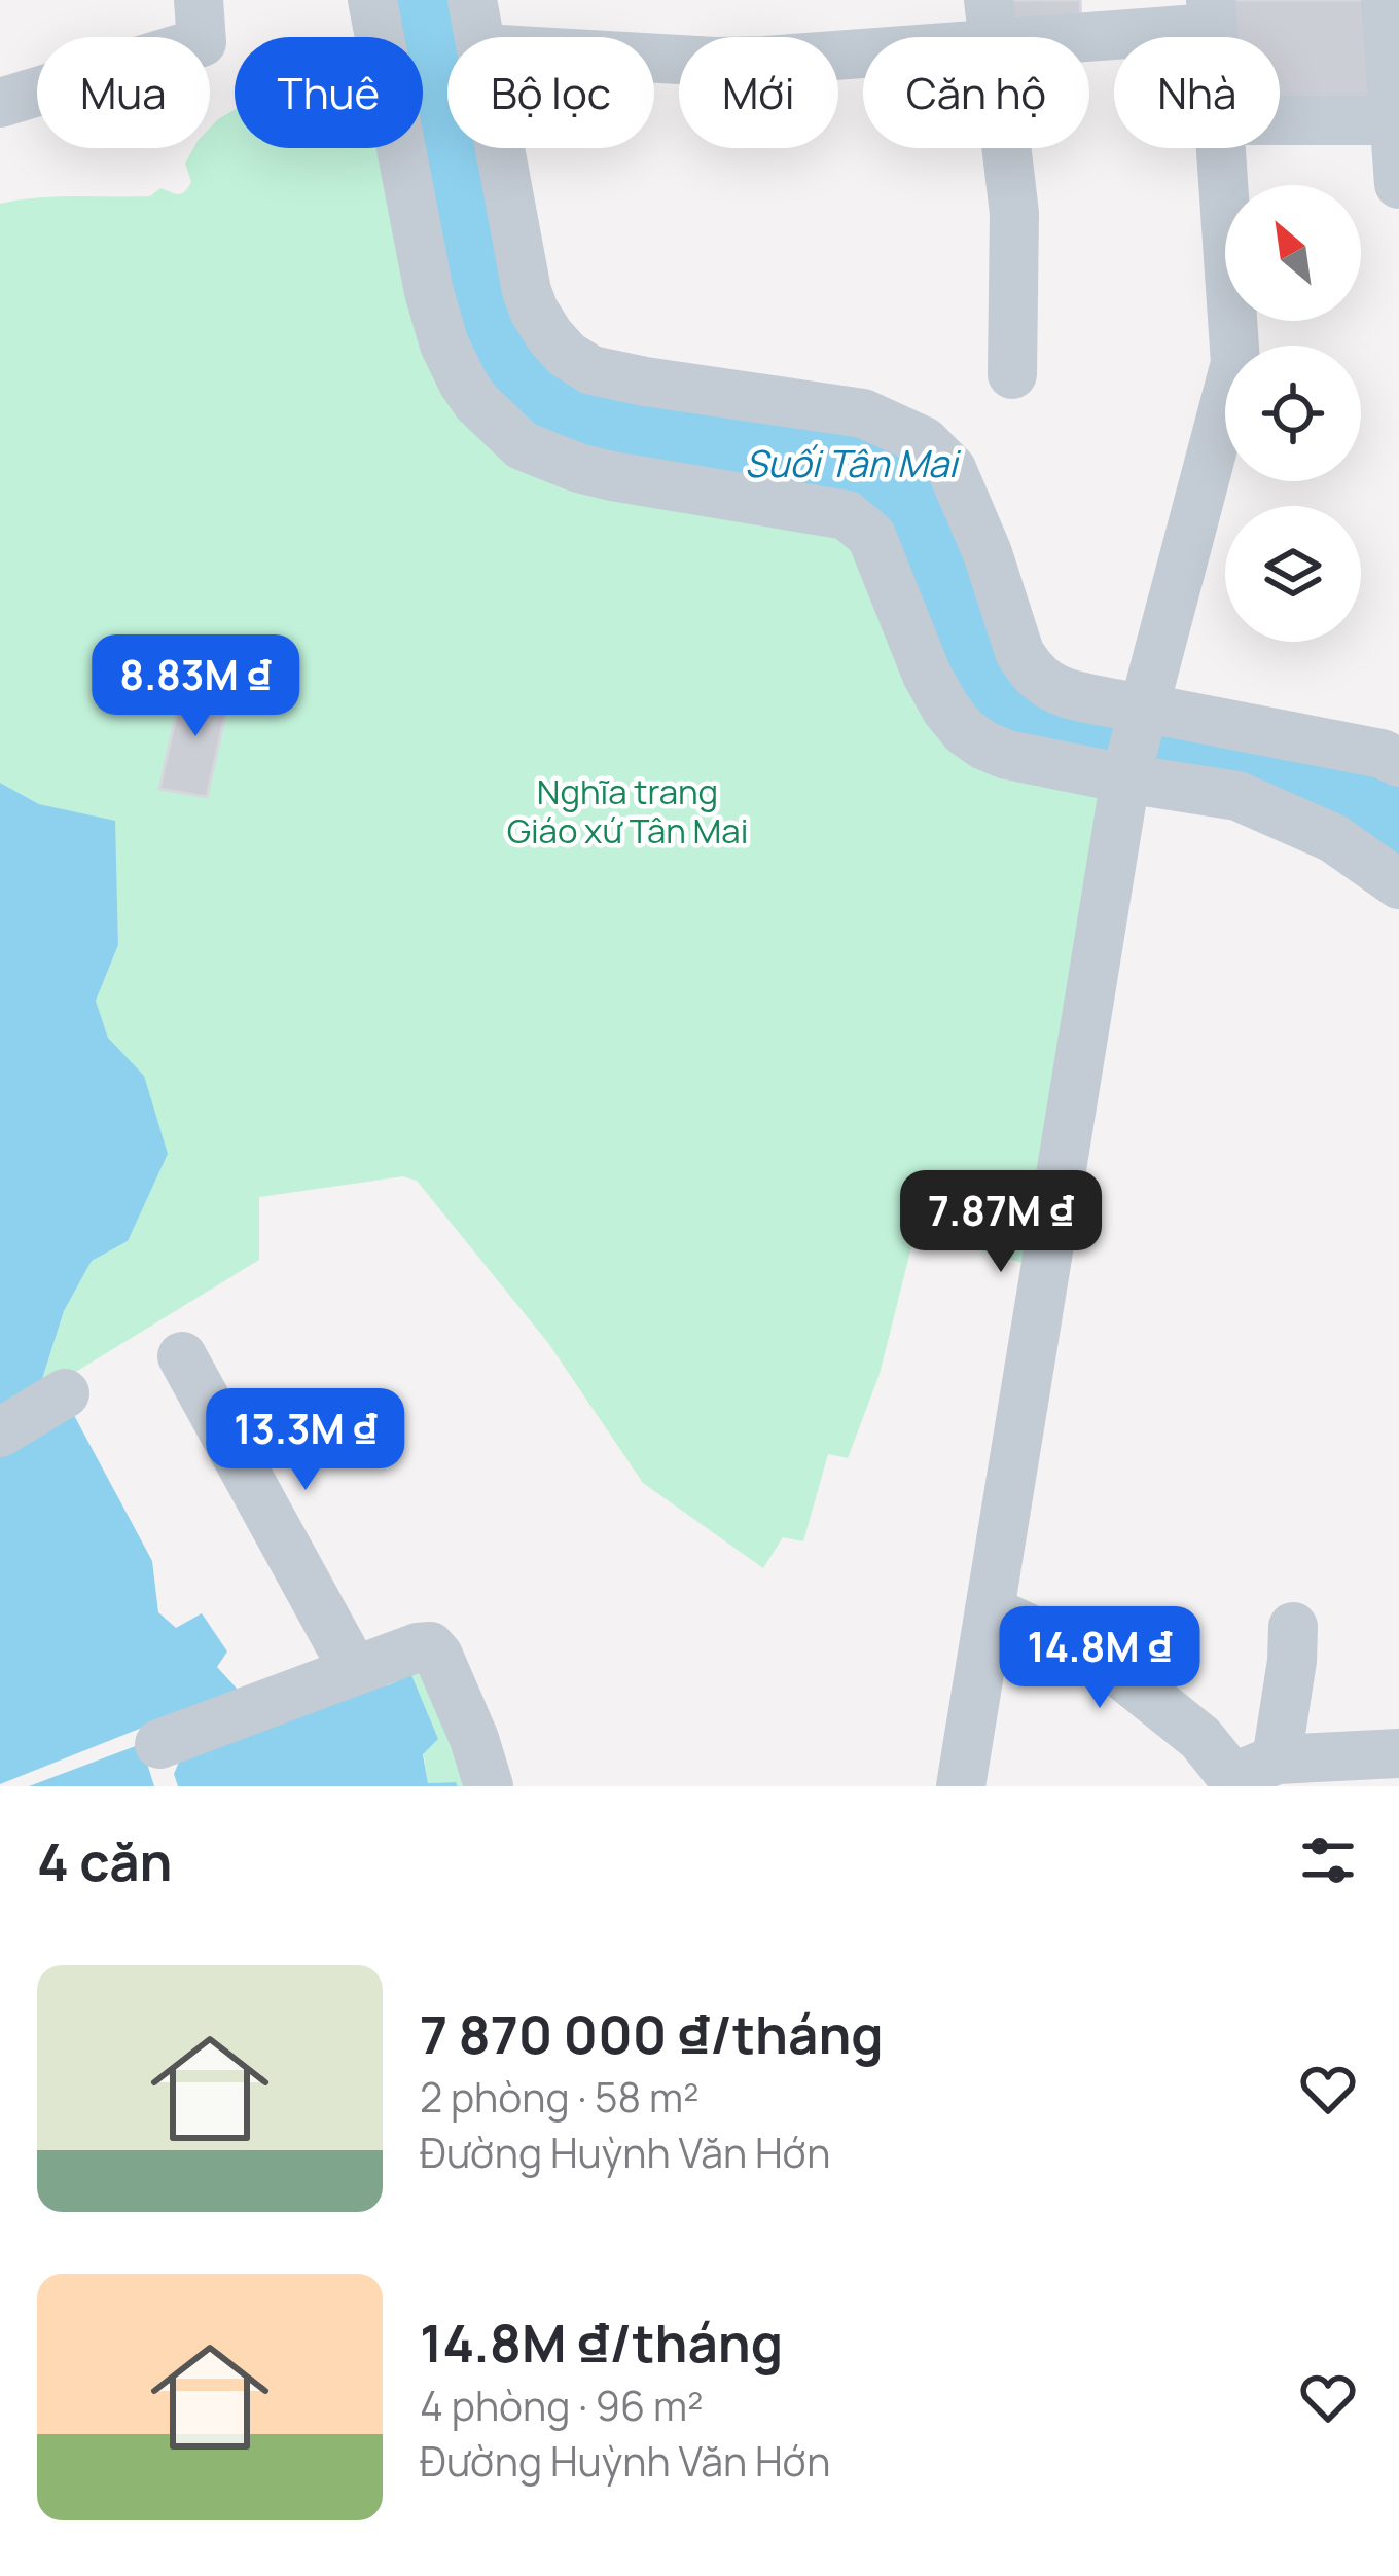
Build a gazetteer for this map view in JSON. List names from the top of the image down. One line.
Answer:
{"water":["Suối Tân Mai"],"parks":["Nghĩa trang Giáo xứ Tân Mai"],"north":"top left","page":{"chip":["Mua","Thuê","Bộ lọc","Mới","Căn hộ","Nhà"],"price":["8.83M ₫","7.87M ₫","13.3M ₫","14.8M ₫"],"heading":"4 căn","list":[{"name":"7 870 000 ₫/tháng","note":"2 phòng · 58 m² · Đường Huỳnh Văn Hớn"},{"name":"14.8M ₫/tháng","note":"4 phòng · 96 m² · Đường Huỳnh Văn Hớn"}]}}
